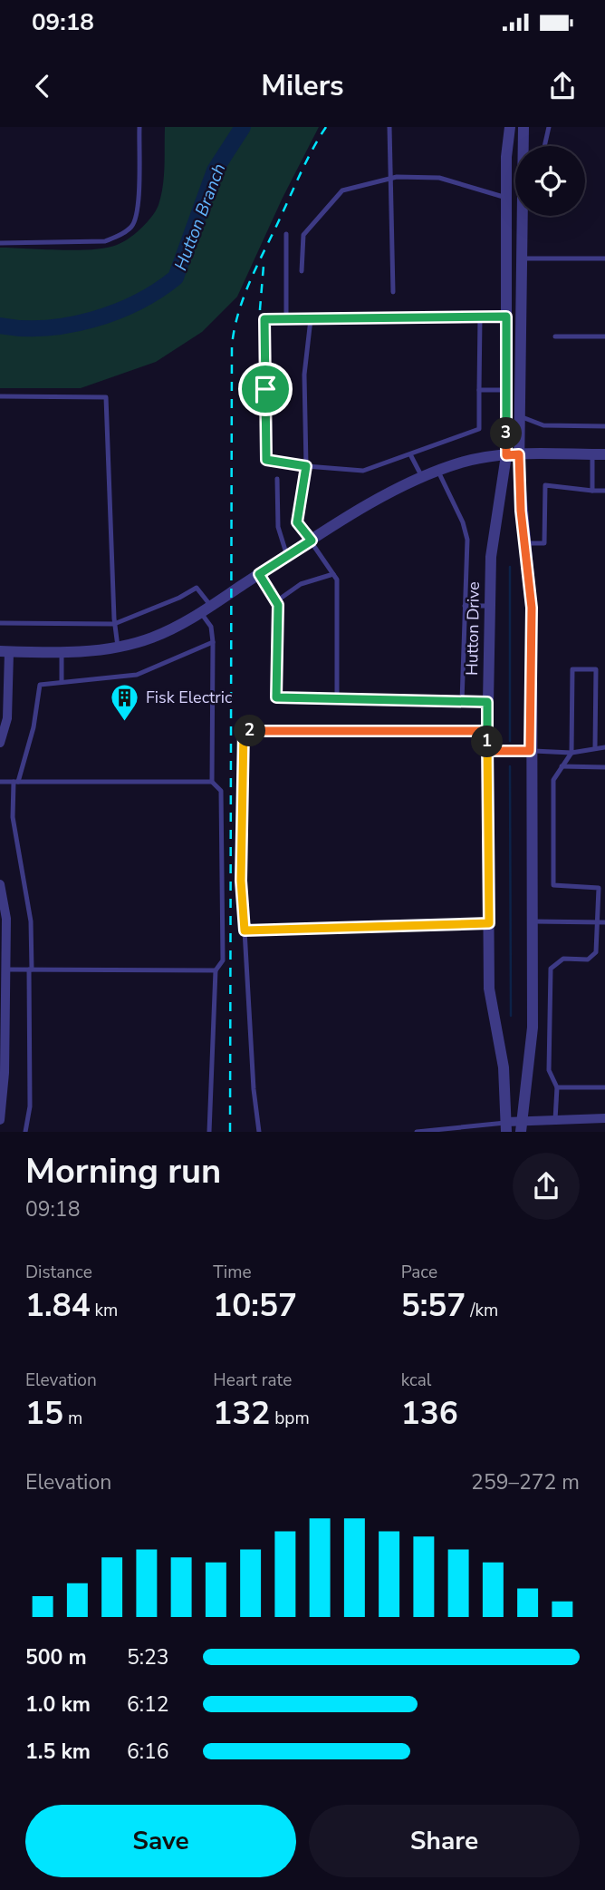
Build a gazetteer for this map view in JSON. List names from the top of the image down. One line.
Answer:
{"streets":{"street":["Hutton Drive"]},"water":["Hutton Branch"],"places":{"building":["Fisk Electric"]},"page":{"status":"09:18","header":"Milers","pins":["3","2","1"],"heading":["Morning run","09:18"],"stats":[["Distance","1.84 km"],["Time","10:57"],["Pace","5:57 /km"],["Elevation","15 m"],["Heart rate","132 bpm"],["kcal","136"]],"chart":["Elevation","259–272 m"],"list":[{"name":"500 m","note":"5:23"},{"name":"1.0 km","note":"6:12"},{"name":"1.5 km","note":"6:16"}],"buttons":["Save","Share"]}}
